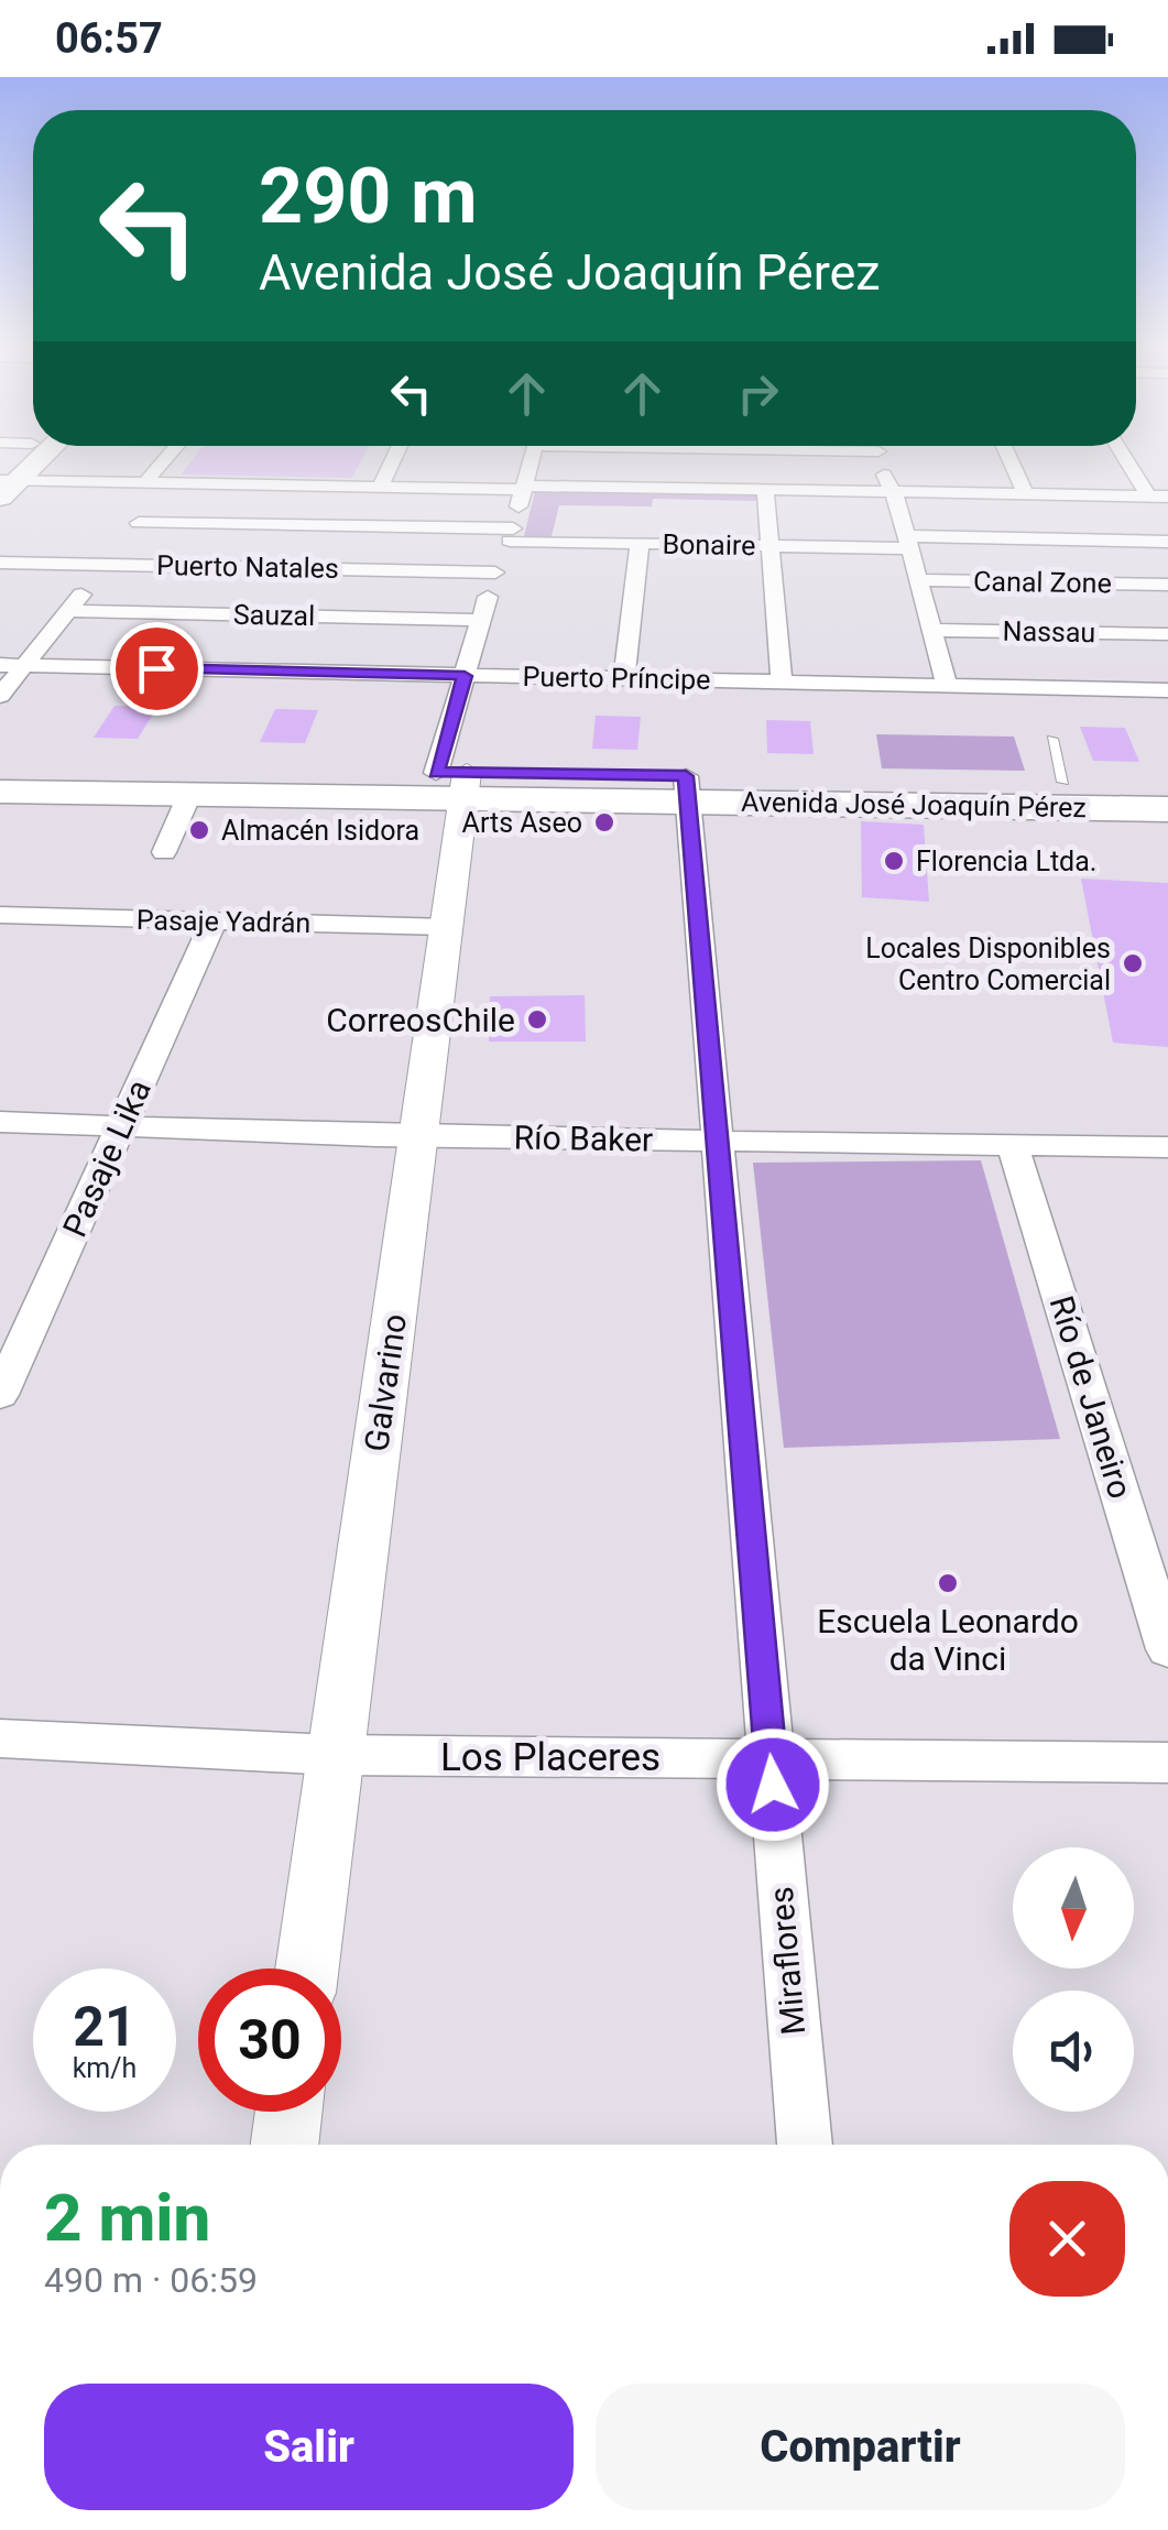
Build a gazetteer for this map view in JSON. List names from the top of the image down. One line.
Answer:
{"streets":{"main road":["Avenida José Joaquín Pérez"],"street":["Bonaire","Puerto Natales","Canal Zone","Sauzal","Nassau","Puerto Príncipe","Pasaje Yadrán","Río Baker","Pasaje Lika","Galvarino","Río de Janeiro","Los Placeres","Miraflores"]},"crossings":[["Bonaire","Puerto Natales"],["Avenida José Joaquín Pérez","Galvarino"],["Avenida José Joaquín Pérez","Miraflores"],["Pasaje Yadrán","Pasaje Lika"],["Pasaje Yadrán","Galvarino"],["Río Baker","Pasaje Lika"],["Río Baker","Galvarino"],["Río Baker","Río de Janeiro"],["Río Baker","Miraflores"],["Galvarino","Los Placeres"],["Los Placeres","Miraflores"]],"places":["Arts Aseo","Almacén Isidora","Florencia Ltda.","Locales Disponibles Centro Comercial","CorreosChile","Escuela Leonardo da Vinci"],"north":"bottom","page":{"status":"06:57","turn":["290 m","Avenida José Joaquín Pérez"],"speed":"21 km/h","limit":"30","heading":["2 min","490 m · 06:59"],"buttons":["Salir","Compartir"]}}
